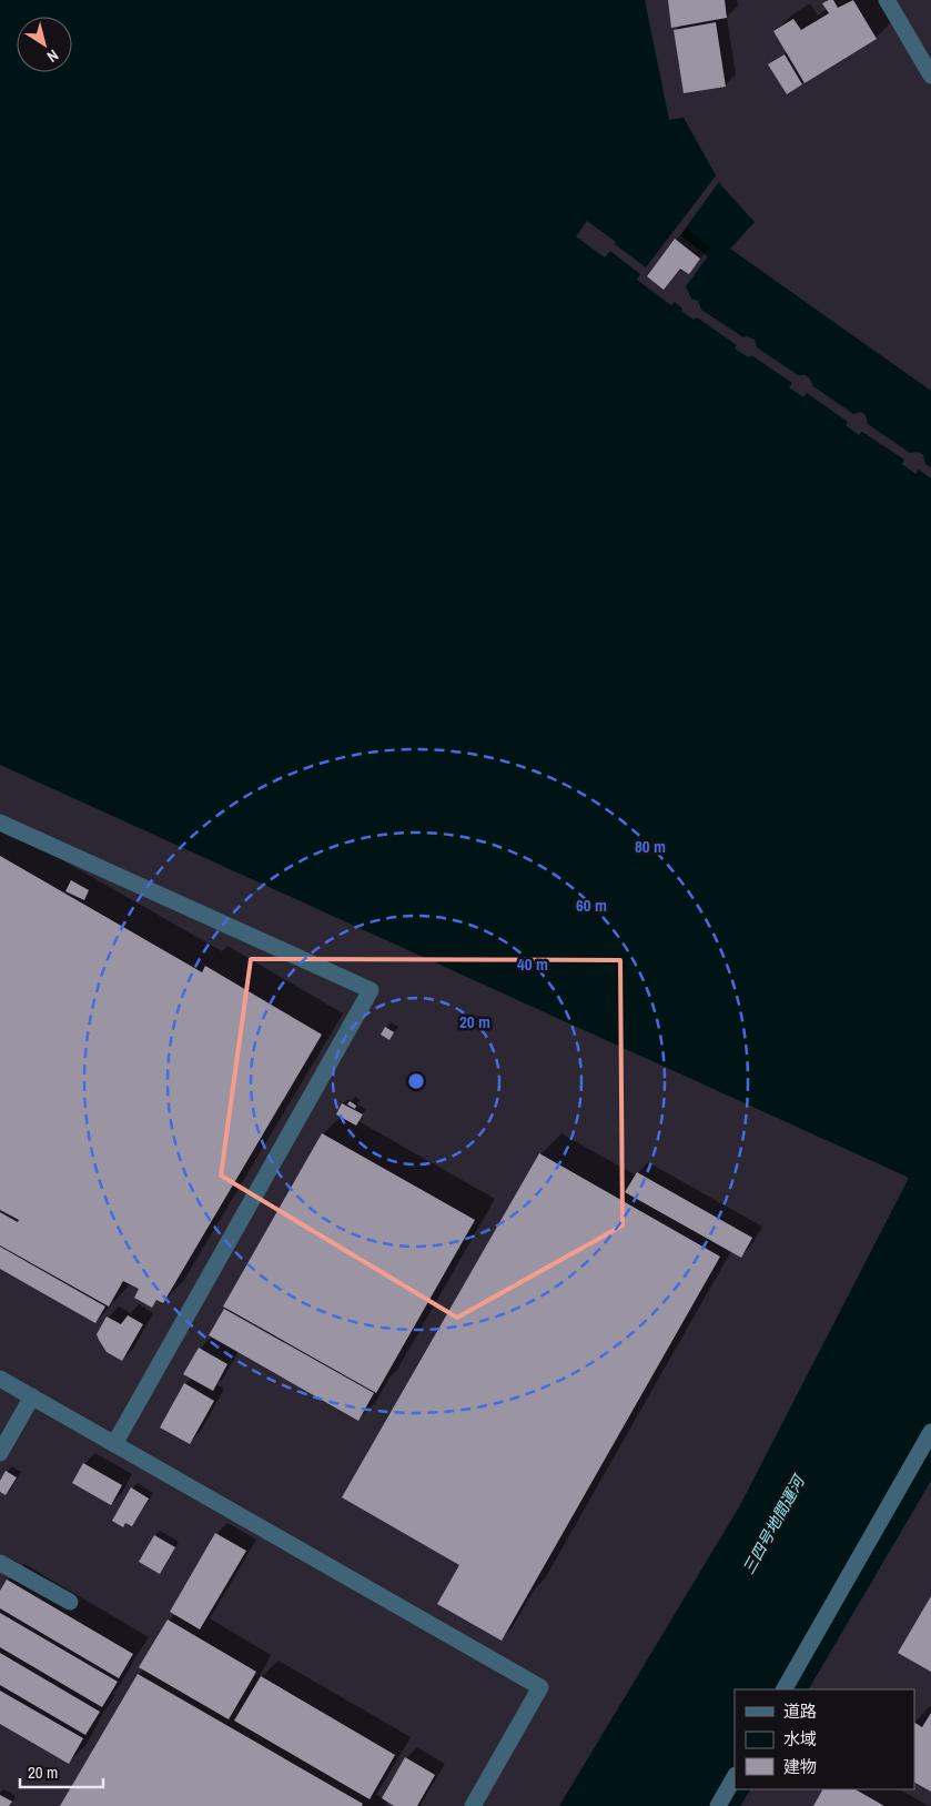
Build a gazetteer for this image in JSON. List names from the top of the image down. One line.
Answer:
{"water":["三四号地間運河"],"legend":["道路","水域","建物"],"scale_bar":"20 m","north":"bottom right","rings":["80 m","60 m","40 m","20 m"]}
